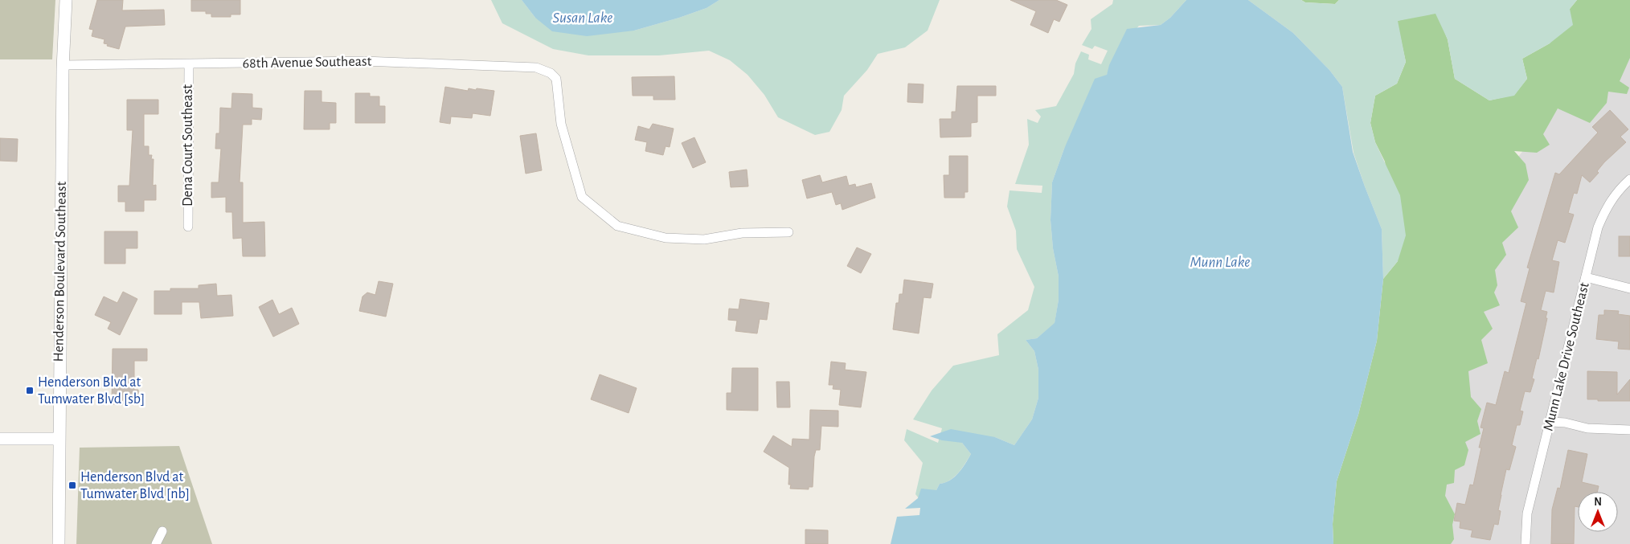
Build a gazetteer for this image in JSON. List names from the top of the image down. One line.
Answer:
{"streets":{"street":["68th Avenue Southeast","Dena Court Southeast","Henderson Boulevard Southeast","Munn Lake Drive Southeast"]},"crossings":[["68th Avenue Southeast","Dena Court Southeast"],["68th Avenue Southeast","Henderson Boulevard Southeast"]],"water":["Susan Lake","Munn Lake"],"places":{"transit":["Henderson Blvd at Tumwater Blvd [sb]","Henderson Blvd at Tumwater Blvd [nb]"]},"north":"top"}
